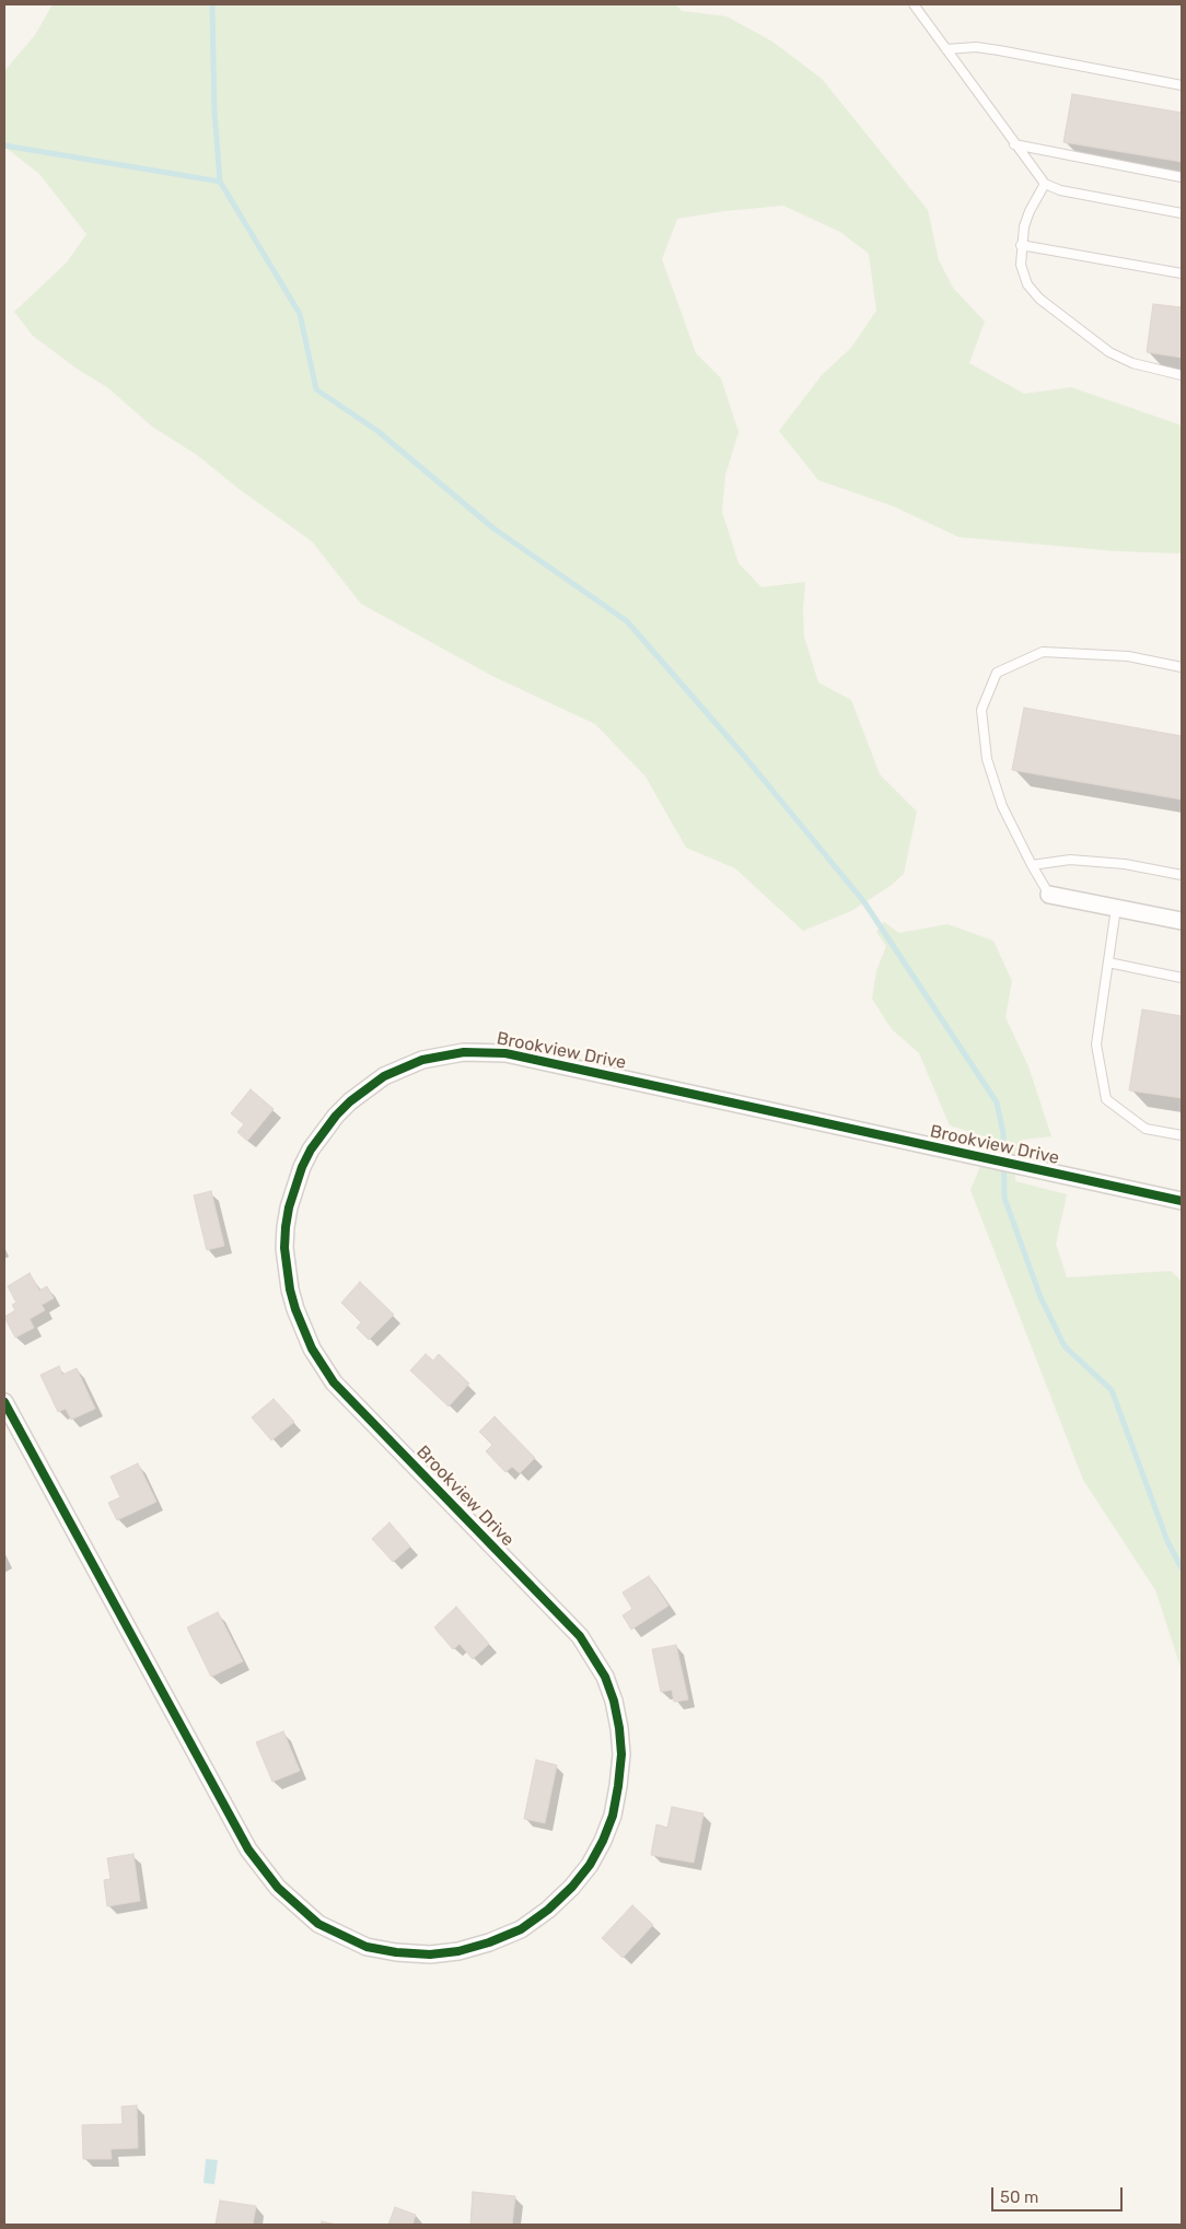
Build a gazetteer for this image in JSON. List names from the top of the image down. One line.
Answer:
{"streets":{"street":["Brookview Drive"]},"scale_bar":"50 m"}
